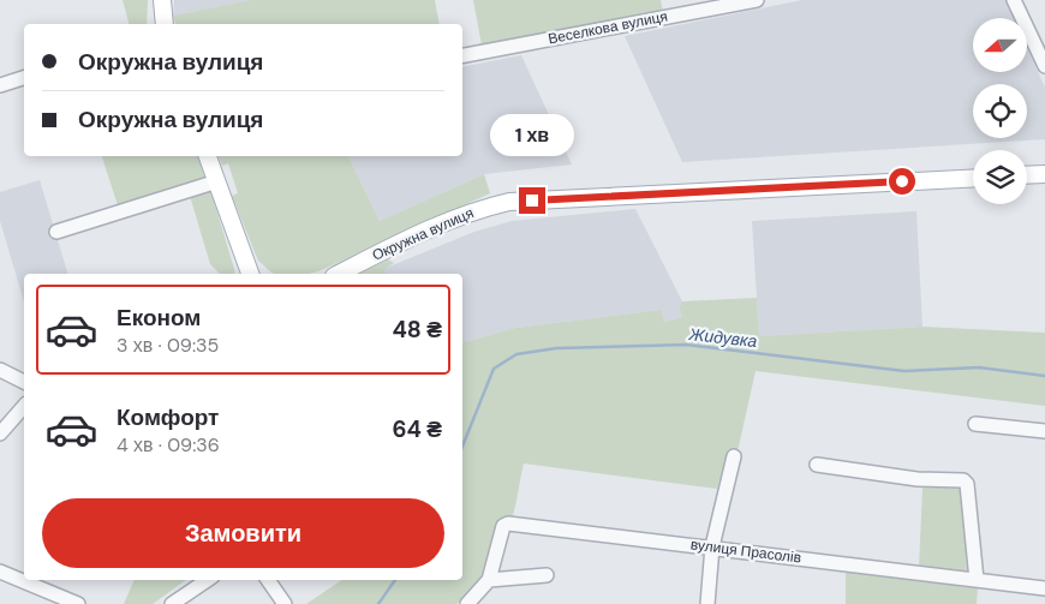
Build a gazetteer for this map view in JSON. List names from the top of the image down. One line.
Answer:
{"streets":{"main road":["Окружна вулиця"],"street":["Веселкова вулиця","вулиця Прасолів"]},"water":["Жидувка"],"north":"left","page":{"banner":["Окружна вулиця","Окружна вулиця"],"bubble":"1 хв","list":[{"name":"Економ","note":"3 хв · 09:35","value":"48 ₴"},{"name":"Комфорт","note":"4 хв · 09:36","value":"64 ₴"}],"buttons":"Замовити"}}
